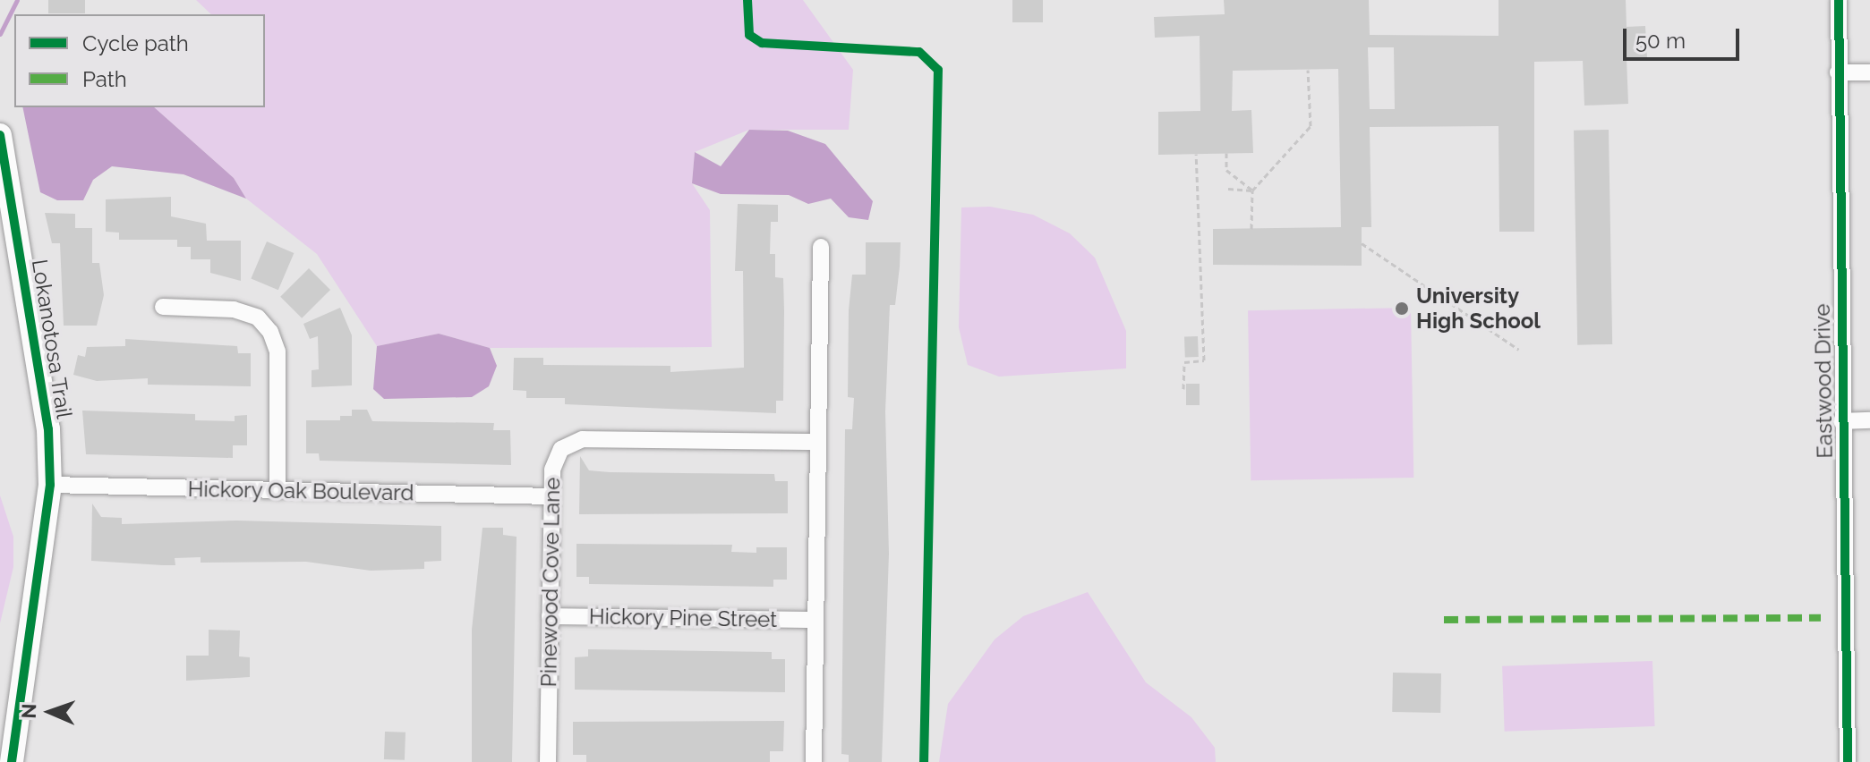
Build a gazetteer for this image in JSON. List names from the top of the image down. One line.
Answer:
{"streets":{"street":["Lokanotosa Trail","Eastwood Drive","Hickory Oak Boulevard","Pinewood Cove Lane","Hickory Pine Street"]},"crossings":[["Lokanotosa Trail","Hickory Oak Boulevard"],["Hickory Oak Boulevard","Pinewood Cove Lane"],["Pinewood Cove Lane","Hickory Pine Street"]],"places":["University High School"],"legend":["Cycle path","Path"],"scale_bar":"50 m","north":"left"}
